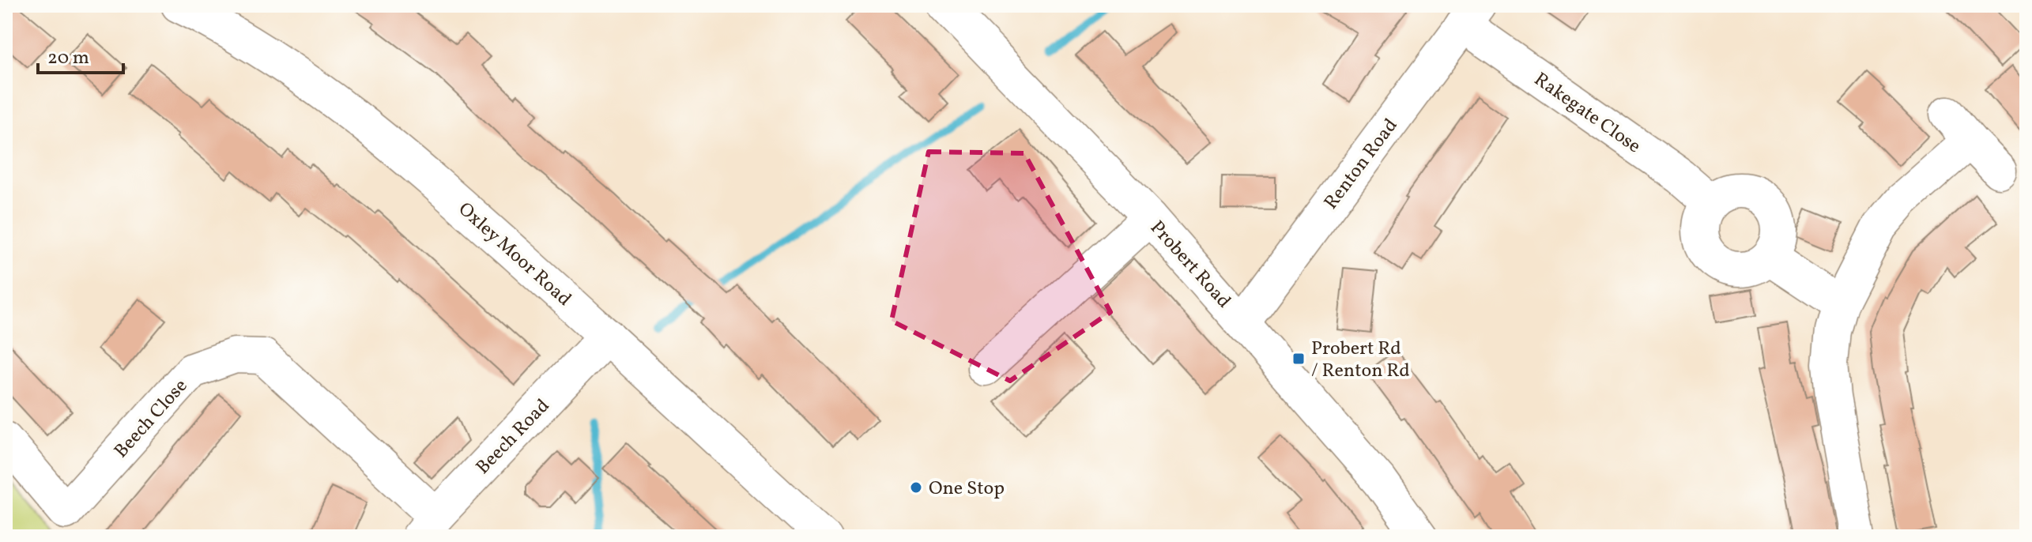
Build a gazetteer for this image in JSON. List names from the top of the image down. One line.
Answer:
{"streets":{"street":["Rakegate Close","Renton Road","Oxley Moor Road","Probert Road","Beech Close","Beech Road"]},"crossings":[["Rakegate Close","Renton Road"],["Renton Road","Probert Road"],["Oxley Moor Road","Beech Road"],["Beech Close","Beech Road"]],"places":{"transit":["Probert Rd / Renton Rd"],"other":["One Stop"]},"scale_bar":"20 m"}
